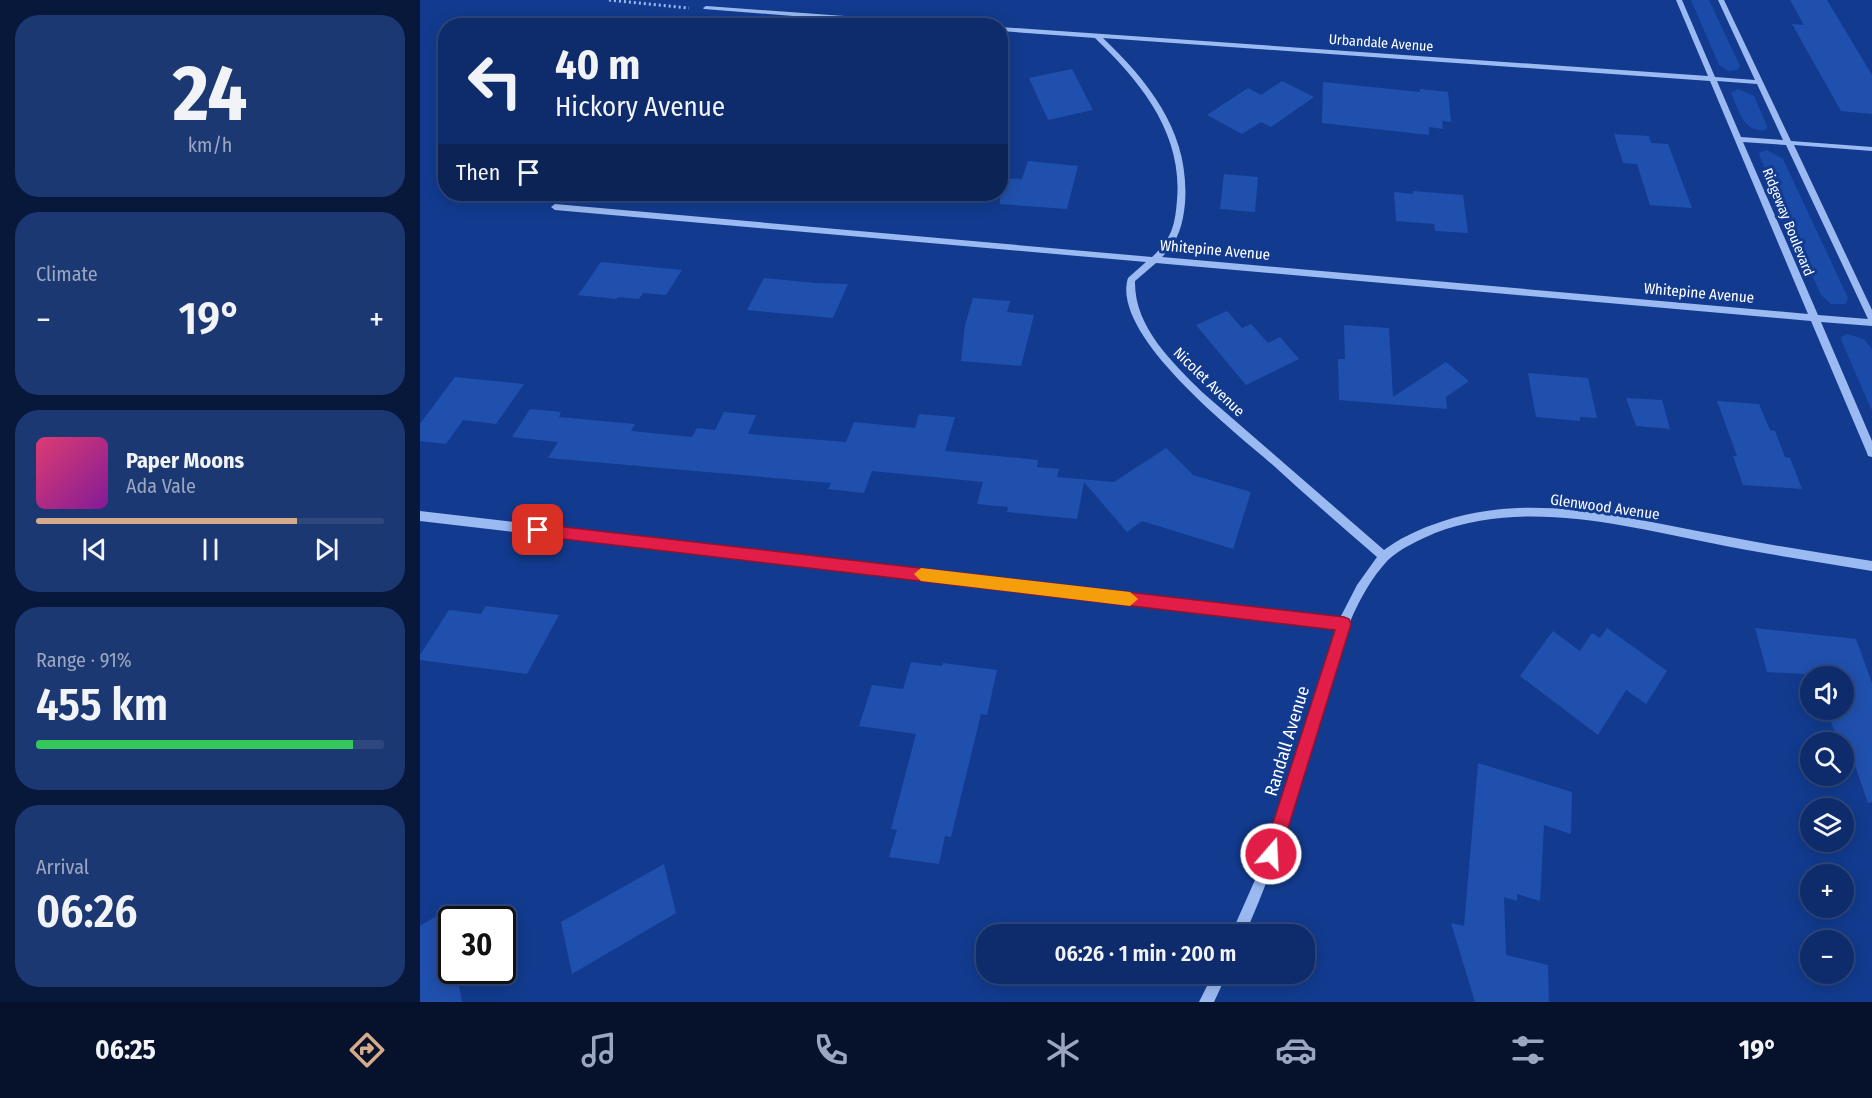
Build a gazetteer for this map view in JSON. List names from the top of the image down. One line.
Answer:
{"streets":{"street":["Urbandale Avenue","Ridgeway Boulevard","Whitepine Avenue","Nicolet Avenue","Glenwood Avenue","Randall Avenue"]},"crossings":[["Urbandale Avenue","Ridgeway Boulevard"],["Urbandale Avenue","Nicolet Avenue"],["Ridgeway Boulevard","Whitepine Avenue"],["Whitepine Avenue","Nicolet Avenue"],["Nicolet Avenue","Glenwood Avenue"],["Glenwood Avenue","Randall Avenue"]],"page":{"tile":[["24","km/h"],"Climate",["Range · 91%","455 km"],["Arrival","06:26"]],"turn":["40 m","Hickory Avenue"],"then":"Then","heat":["−","19°","+"],"song":["Paper Moons","Ada Vale"],"map_buttons":["+","−"],"limit":"30","trip":"06:26 · 1 min · 200 m","tabs":["06:25","19°"]}}
